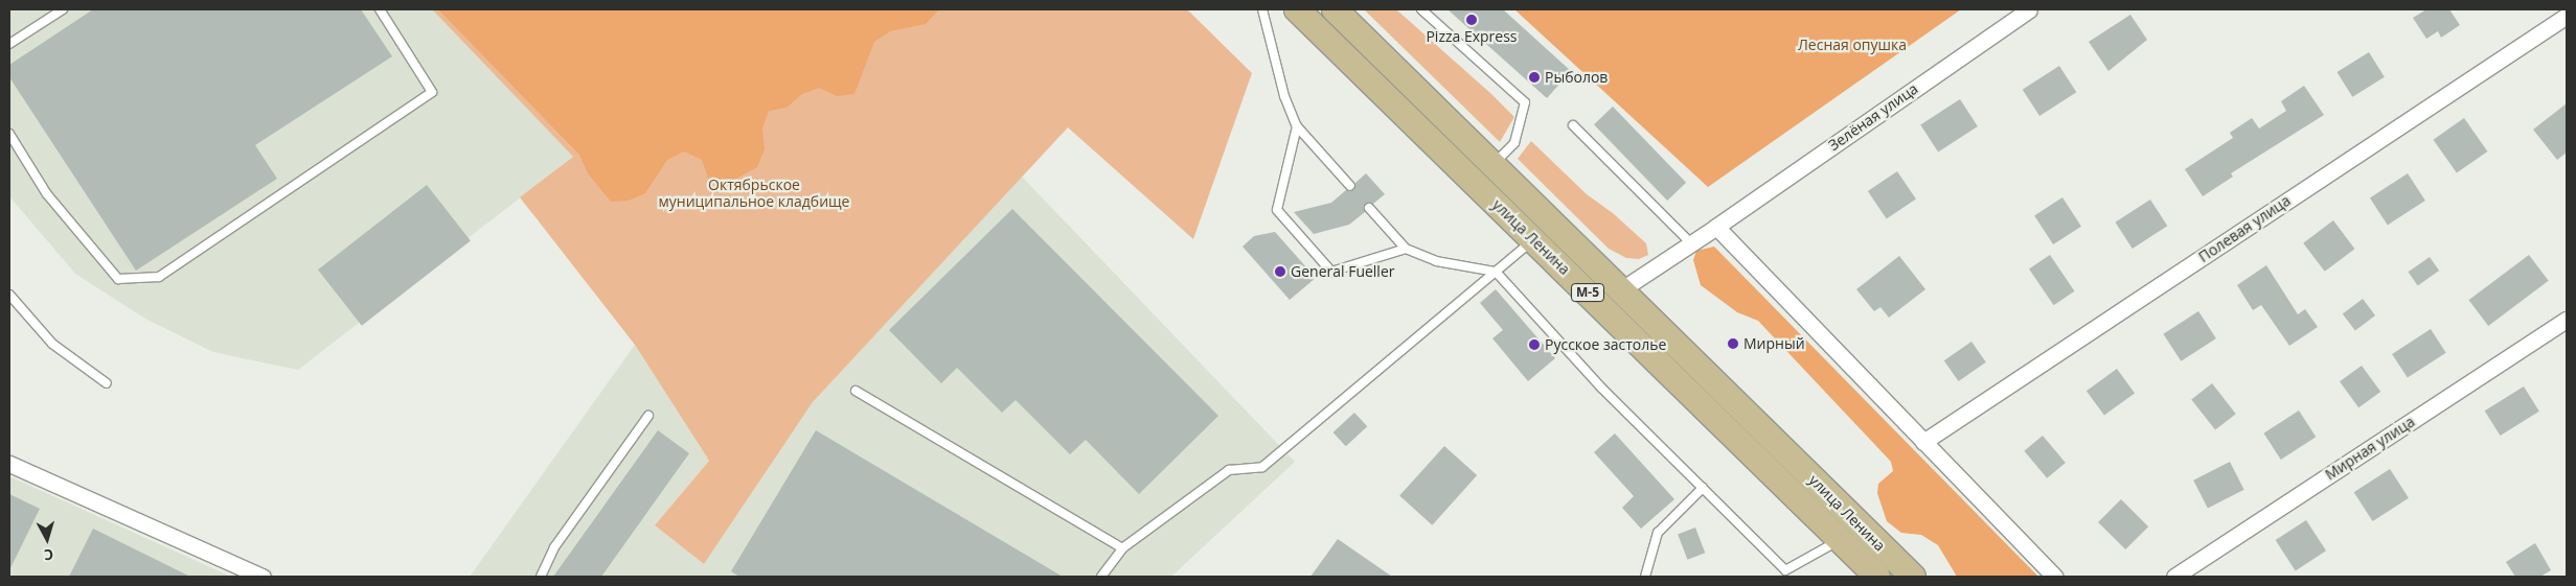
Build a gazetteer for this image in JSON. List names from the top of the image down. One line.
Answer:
{"streets":{"main road":["улица Ленина","М-5"],"street":["Зелёная улица","Полевая улица","Мирная улица"]},"crossings":[["Зелёная улица","улица Ленина"]],"parks":["Лесная опушка","Октябрьское муниципальное кладбище"],"places":["Pizza Express","Рыболов","General Fueller","Мирный","Русское застолье"],"north":"bottom"}
